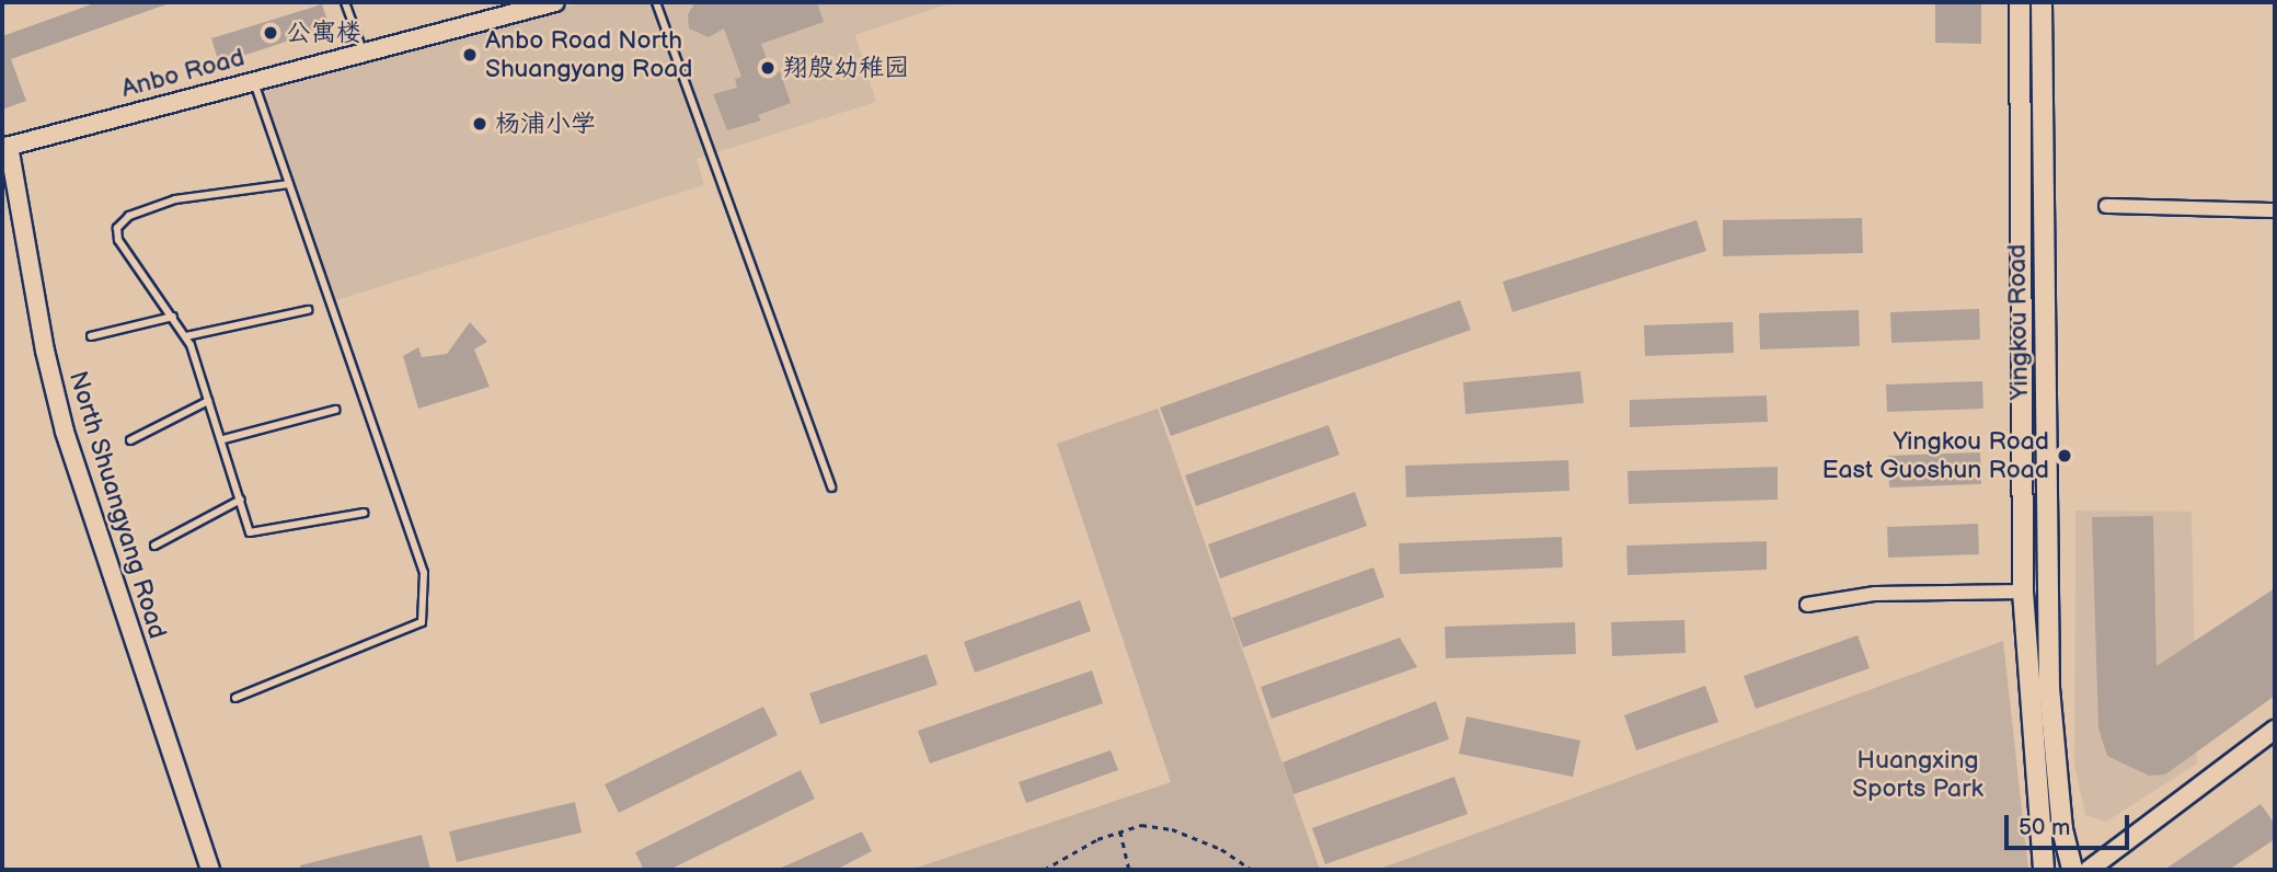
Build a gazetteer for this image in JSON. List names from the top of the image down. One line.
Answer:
{"streets":{"main road":["Yingkou Road"],"street":["Anbo Road","North Shuangyang Road"]},"crossings":[["Anbo Road","North Shuangyang Road"]],"parks":["Huangxing Sports Park"],"places":["公寓楼","Anbo Road North Shuangyang Road","翔殷幼稚园","杨浦小学","Yingkou Road East Guoshun Road"],"scale_bar":"50 m"}
